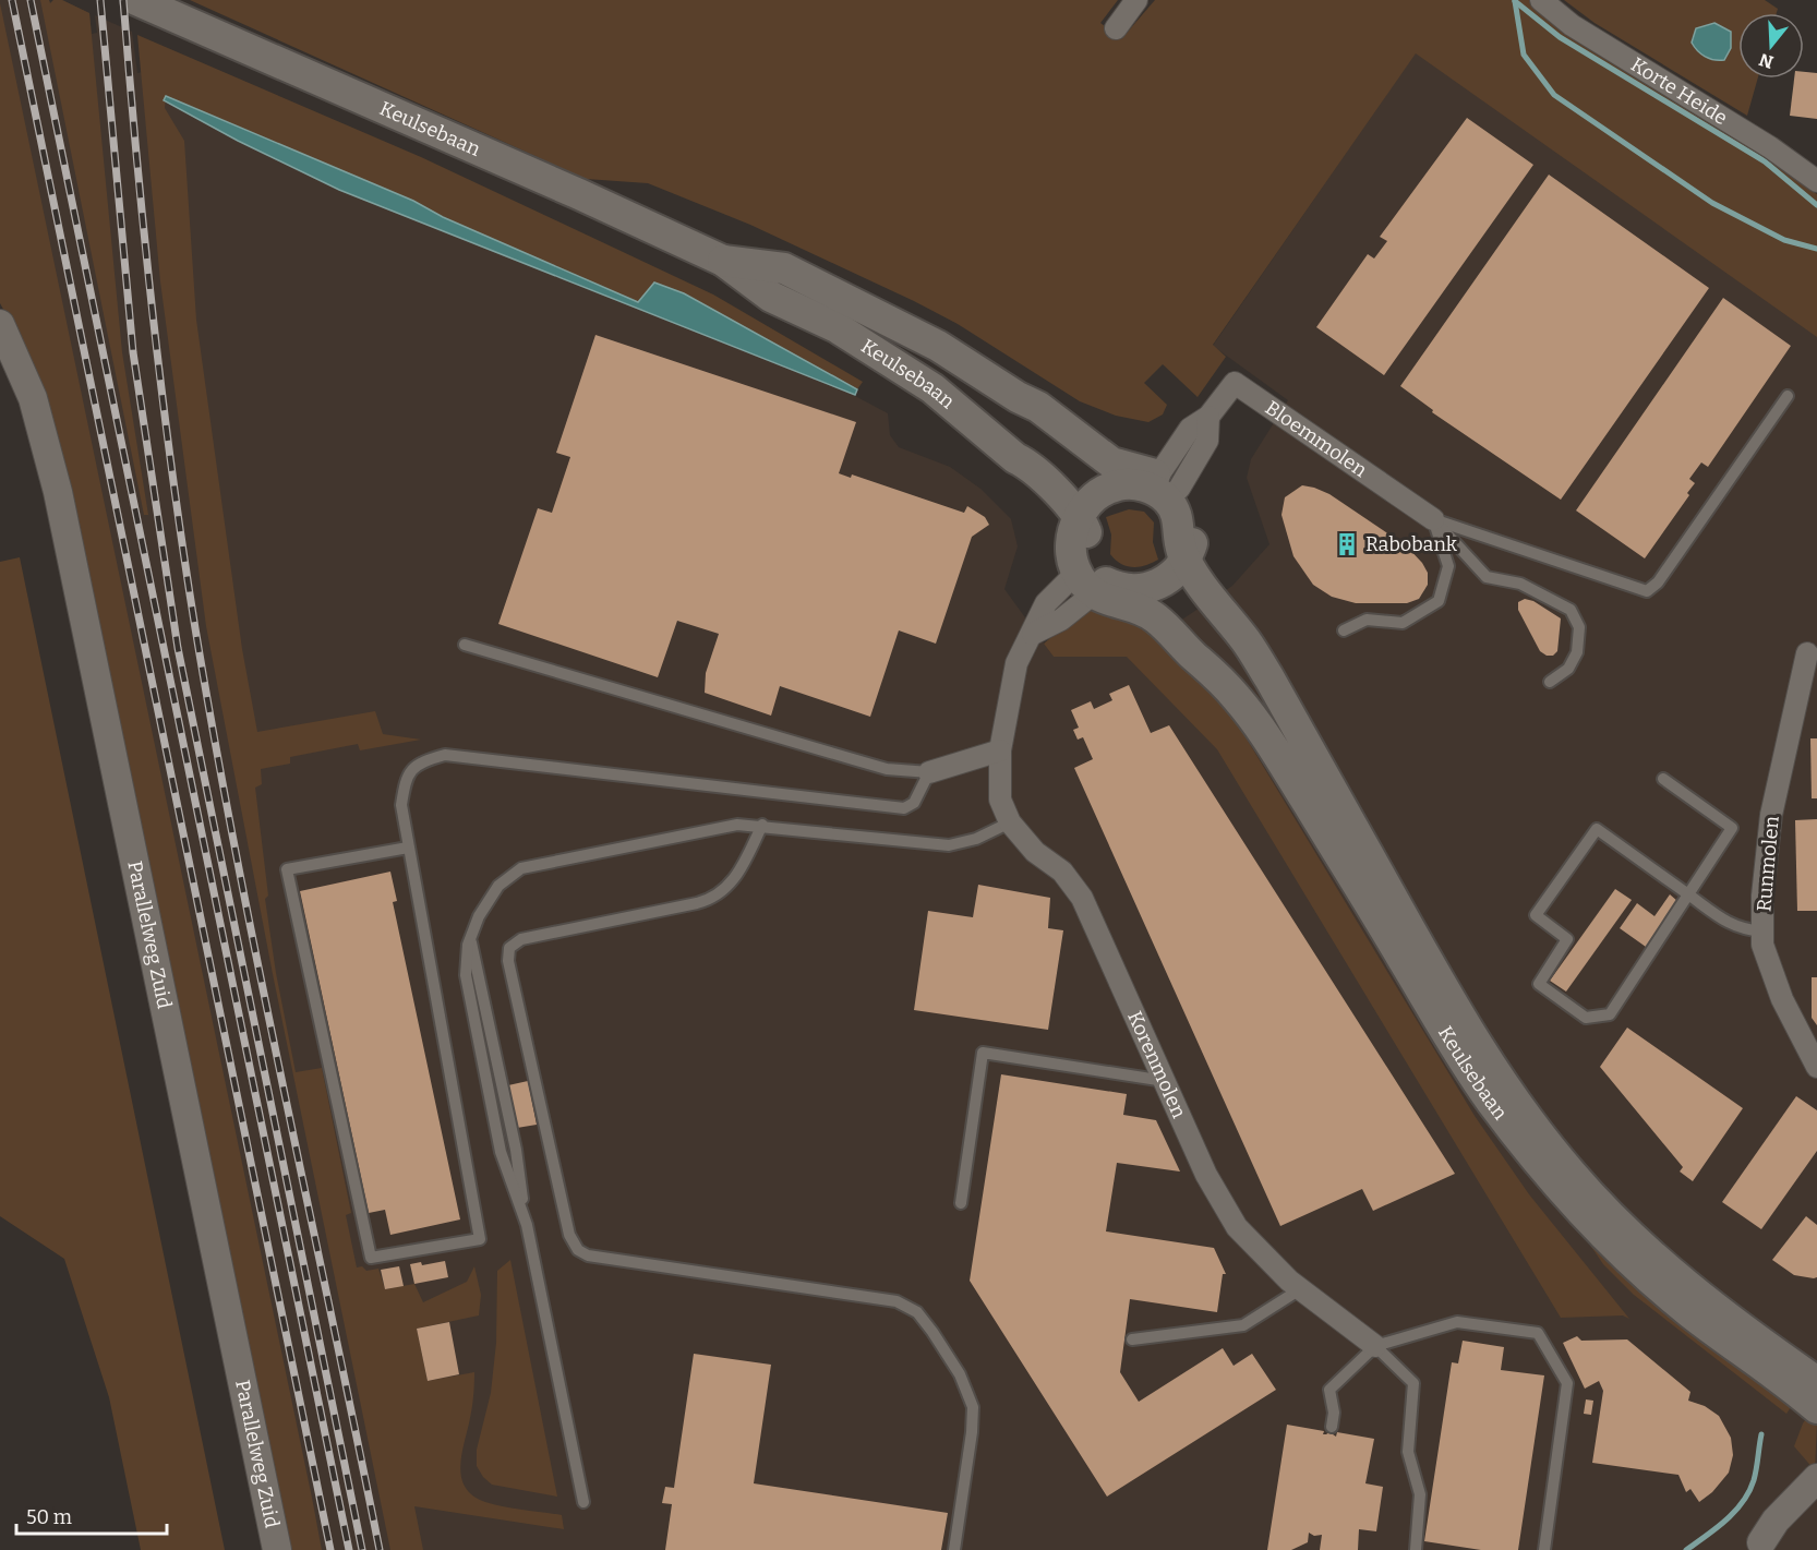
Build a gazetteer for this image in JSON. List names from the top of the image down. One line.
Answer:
{"streets":{"main road":["Keulsebaan"],"street":["Korte Heide","Bloemmolen","Runmolen","Parallelweg Zuid","Korenmolen"]},"crossings":[["Keulsebaan","Bloemmolen"],["Keulsebaan","Korenmolen"],["Bloemmolen","Korenmolen"]],"places":{"building":["Rabobank"]},"scale_bar":"50 m","north":"bottom"}
